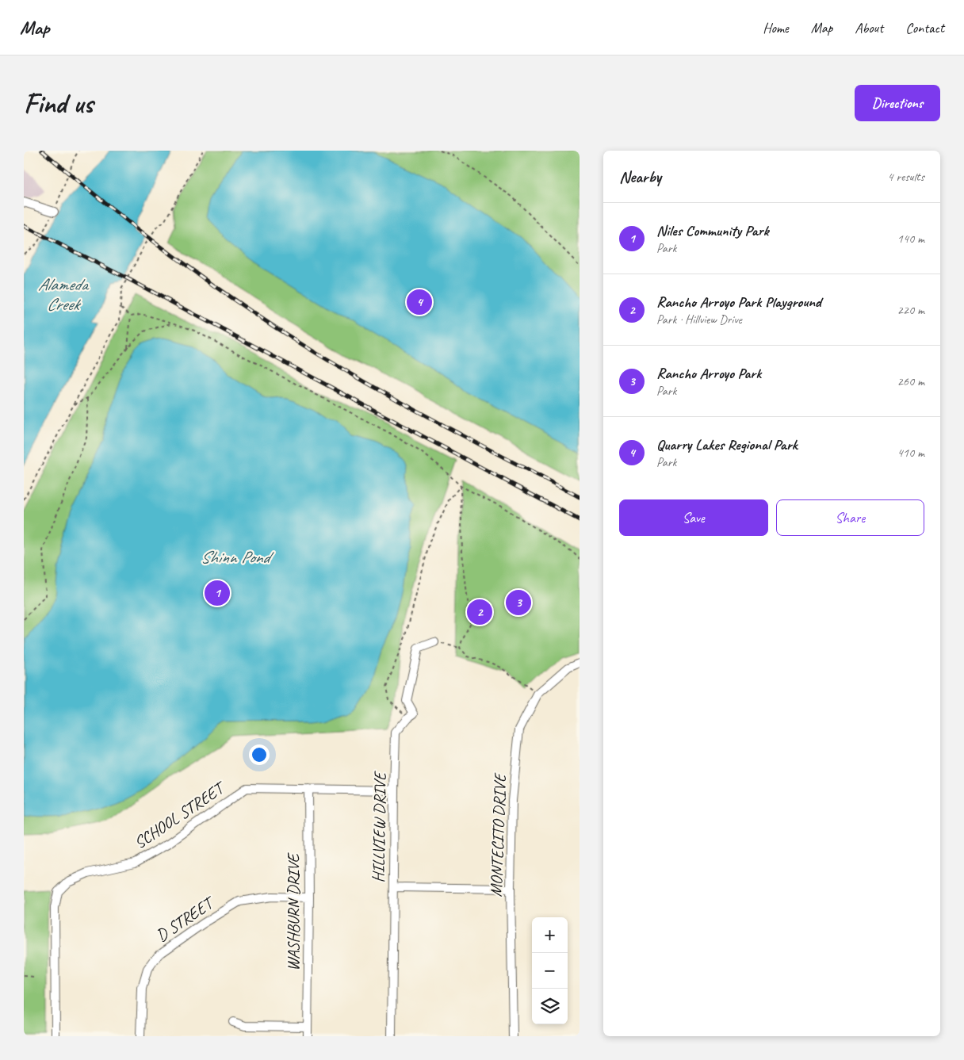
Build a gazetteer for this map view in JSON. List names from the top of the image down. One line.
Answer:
{"streets":{"street":["SCHOOL STREET","HILLVIEW DRIVE","MONTECITO DRIVE","WASHBURN DRIVE","D STREET"]},"crossings":[["SCHOOL STREET","HILLVIEW DRIVE"],["SCHOOL STREET","WASHBURN DRIVE"],["WASHBURN DRIVE","D STREET"]],"water":["Alameda Creek","Shinn Pond"],"page":{"header":"Map","nav":["Home","Map","About","Contact"],"buttons":["Directions",["Save","Share"]],"title":"Find us","heading":["Nearby","4 results"],"list":[{"mark":"1","name":"Niles Community Park","note":"Park","value":"140 m"},{"mark":"2","name":"Rancho Arroyo Park Playground","note":"Park · Hillview Drive","value":"220 m"},{"mark":"3","name":"Rancho Arroyo Park","note":"Park","value":"260 m"},{"mark":"4","name":"Quarry Lakes Regional Park","note":"Park","value":"410 m"}],"pins":["4","1","3","2"],"map_buttons":["+","−"]}}
